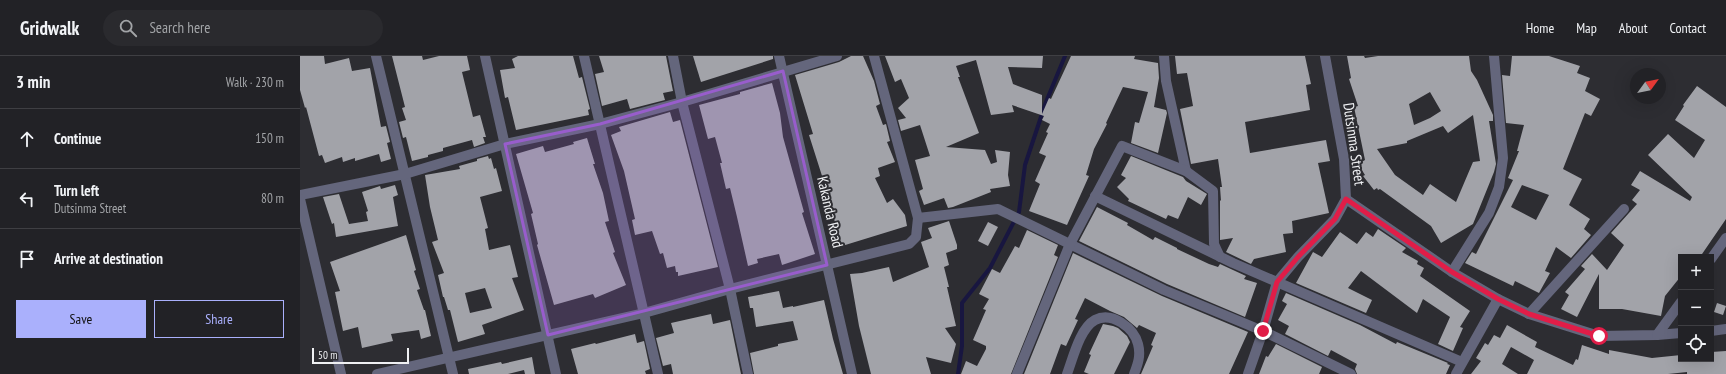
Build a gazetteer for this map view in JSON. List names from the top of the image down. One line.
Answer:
{"streets":{"street":["Dutsinma Street","Kakanda Road"]},"scale_bar":"50 m","north":"top right","page":{"header":"Gridwalk","search":"Search here","nav":["Home","Map","About","Contact"],"heading":["3 min","Walk · 230 m"],"list":[["Continue","150 m"],["Turn left","Dutsinma Street","80 m"],"Arrive at destination"],"map_buttons":["+","−"],"buttons":["Save","Share"],"scale":"50 m"}}
